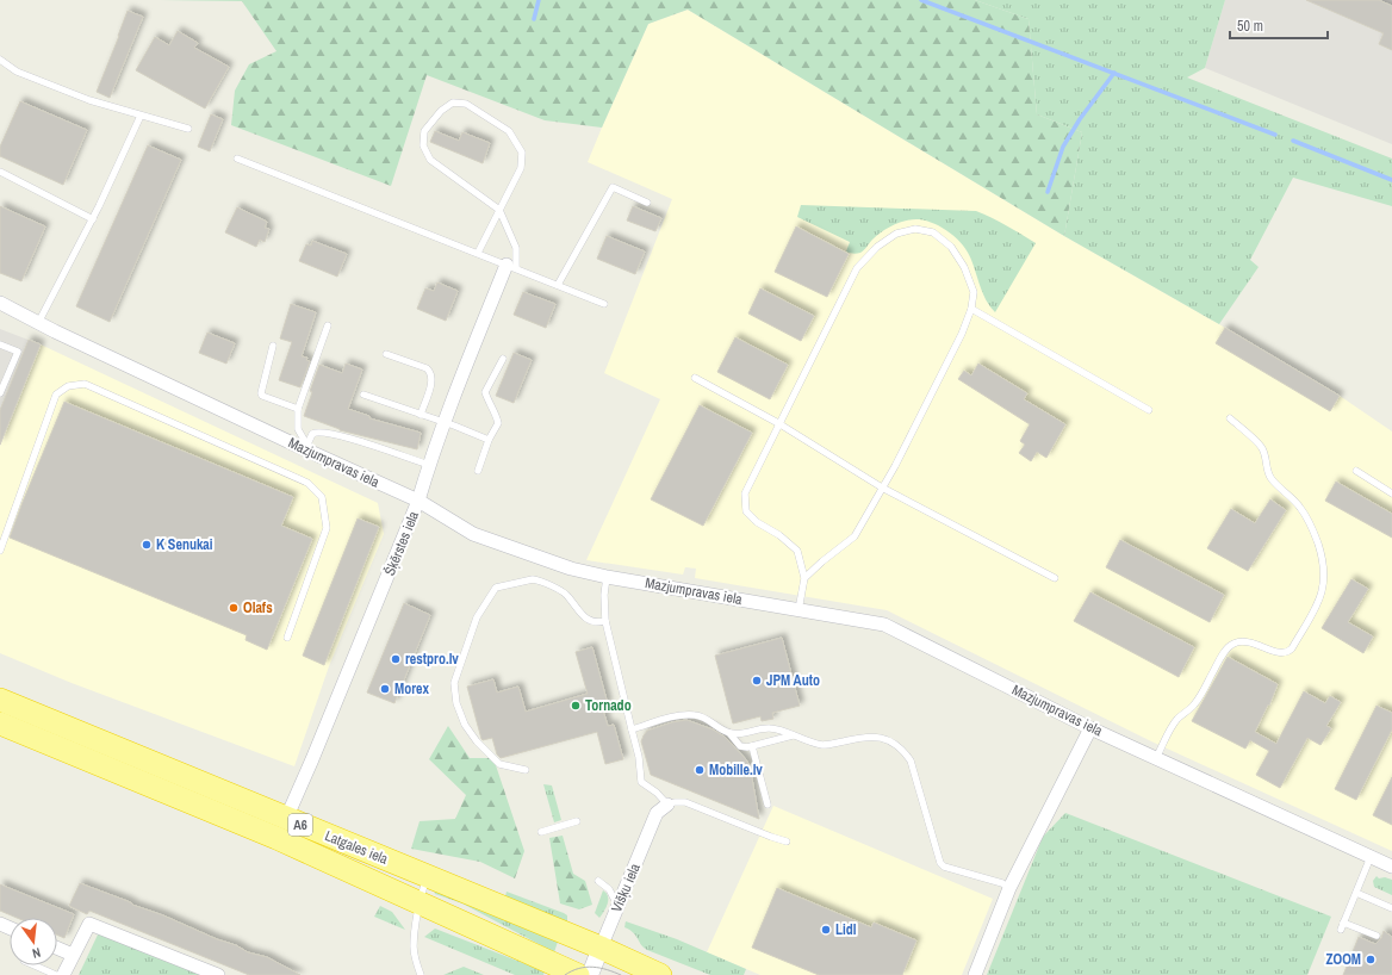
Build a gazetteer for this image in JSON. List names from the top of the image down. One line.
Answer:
{"streets":{"highway":["A6","Latgales iela"],"street":["Mazjumpravas iela","Šķērstes iela","Višķu iela"]},"crossings":[["Mazjumpravas iela","Šķērstes iela"],["Šķērstes iela","Latgales iela"],["Latgales iela","Višķu iela"]],"places":["K Senukai","Olafs","restpro.lv","JPM Auto","Morex","Tornado","Mobille.lv","Lidl","ZOOM"],"scale_bar":"50 m","north":"bottom"}
